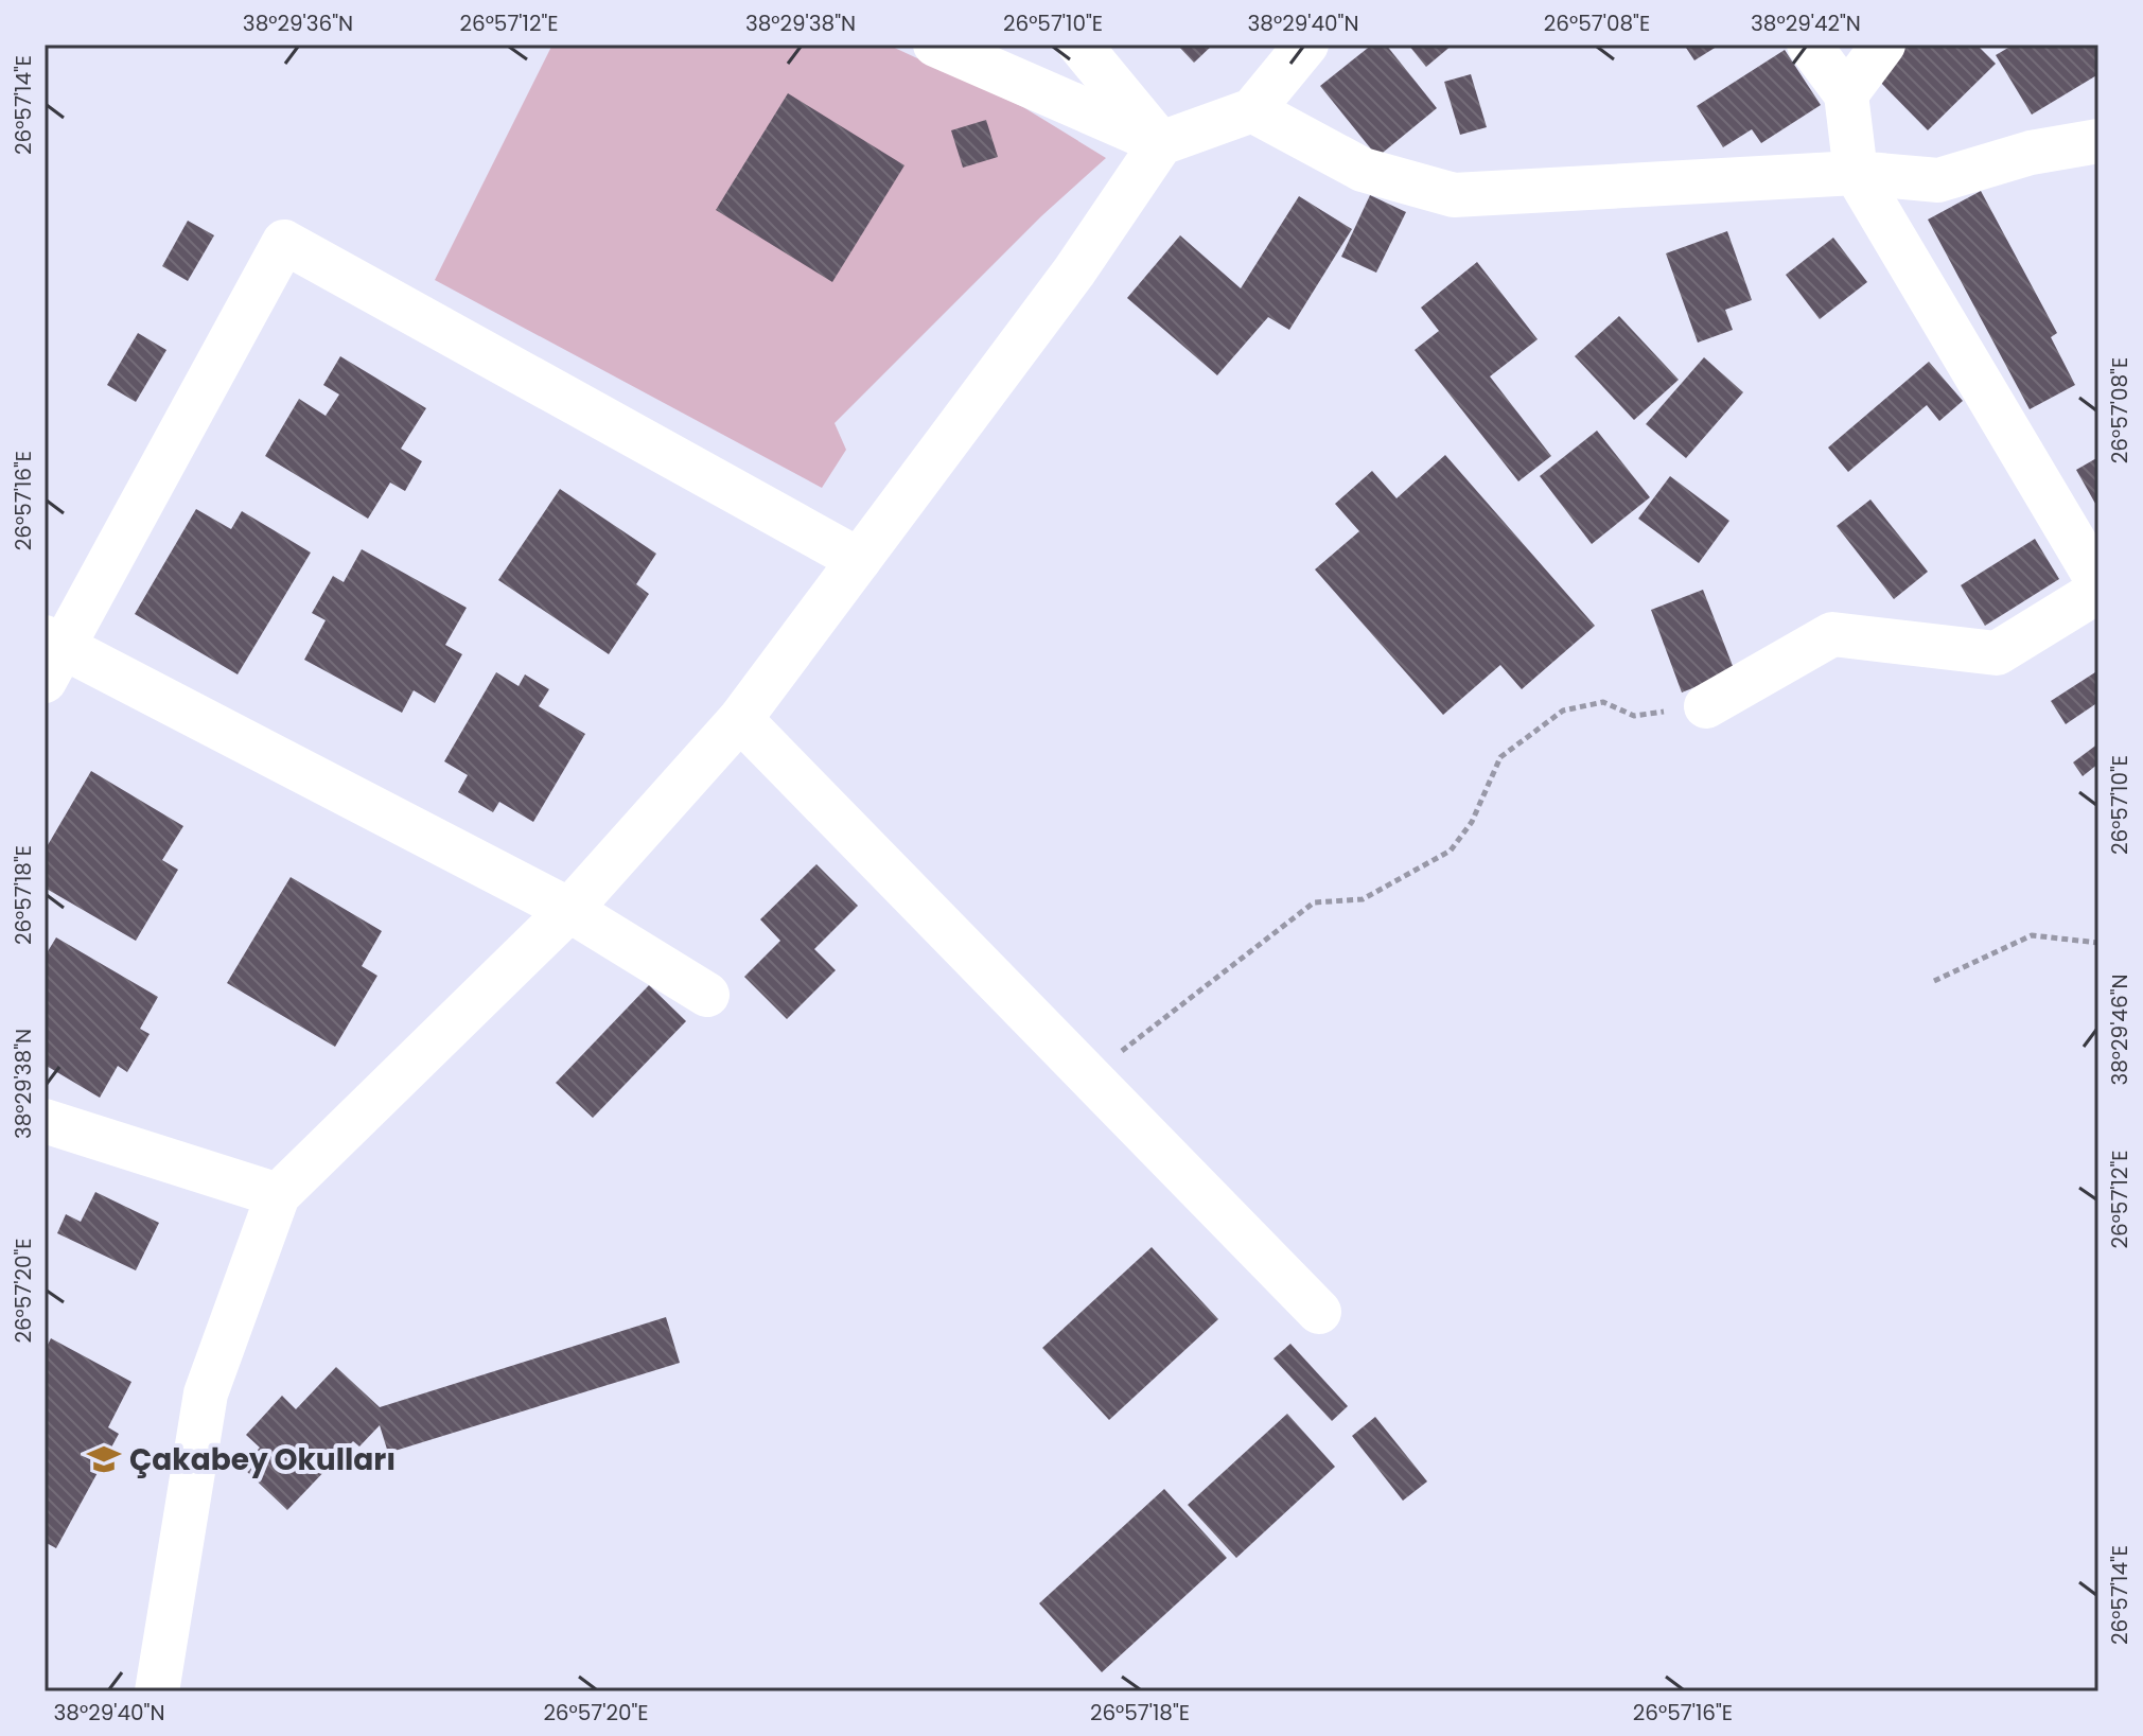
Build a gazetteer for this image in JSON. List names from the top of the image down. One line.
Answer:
{"places":{"school or university":["Çakabey Okulları"]},"coordinates":["38°29'36\"N","26°57'12\"E","38°29'38\"N","26°57'10\"E","38°29'40\"N","26°57'08\"E","38°29'42\"N","26°57'14\"E","26°57'16\"E","26°57'18\"E","38°29'46\"N","26°57'20\"E"]}
